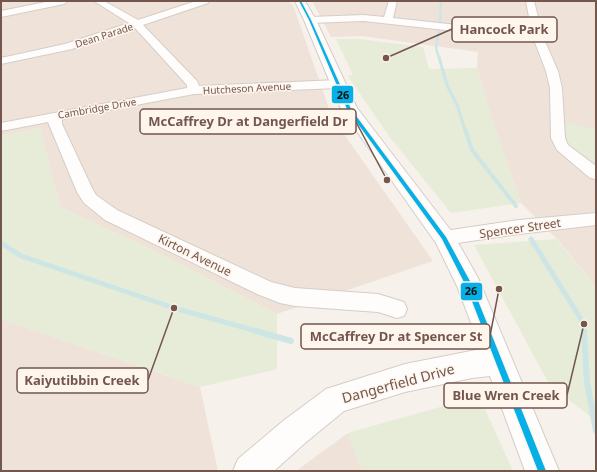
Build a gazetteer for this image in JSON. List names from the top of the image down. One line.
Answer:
{"streets":{"main road":["Dangerfield Drive"],"street":["Dean Parade","Hutcheson Avenue","Cambridge Drive","Spencer Street","Kirton Avenue"]},"crossings":[["Dean Parade","Hutcheson Avenue"],["Hutcheson Avenue","Cambridge Drive"],["Cambridge Drive","Kirton Avenue"]],"places":["Hancock Park","McCaffrey Dr at Dangerfield Dr","McCaffrey Dr at Spencer St","Kaiyutibbin Creek","Blue Wren Creek"],"lines":["transit line 26"]}
